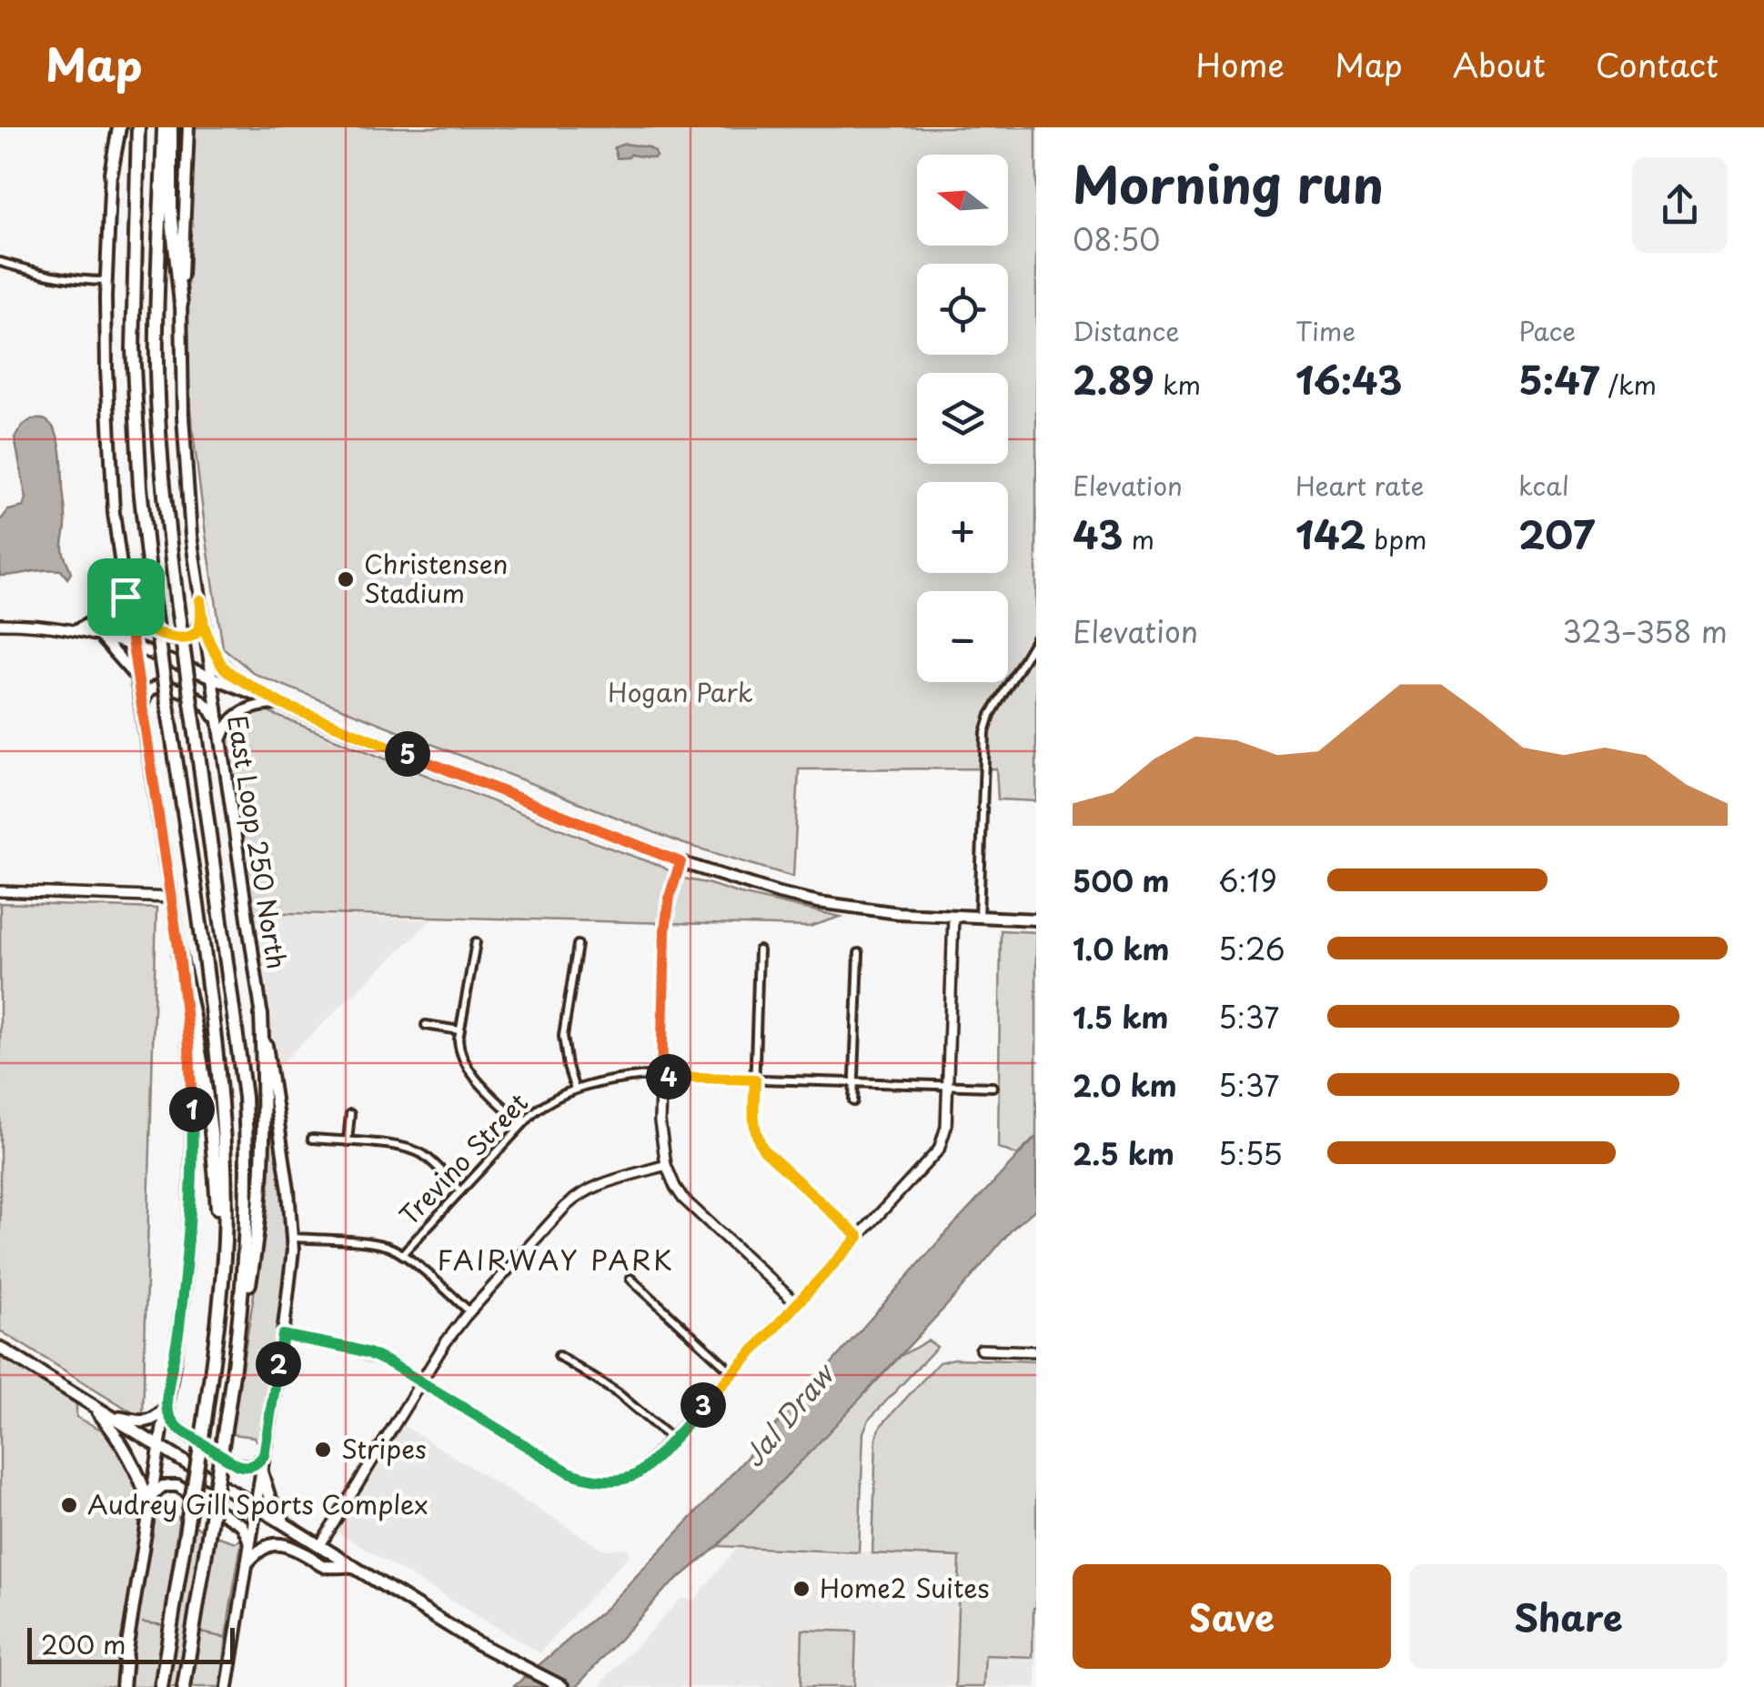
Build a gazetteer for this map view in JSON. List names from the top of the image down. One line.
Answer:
{"streets":{"main road":["East Loop 250 North"],"street":["Trevino Street"]},"districts":["FAIRWAY PARK"],"water":["Jal Draw"],"parks":["Hogan Park"],"places":["Christensen Stadium","Stripes","Audrey Gill Sports Complex","Home2 Suites"],"scale_bar":"200 m","north":"left","page":{"header":"Map","nav":["Home","Map","About","Contact"],"heading":["Morning run","08:50"],"map_buttons":["+","−"],"stats":[["Distance","2.89 km"],["Time","16:43"],["Pace","5:47 /km"],["Elevation","43 m"],["Heart rate","142 bpm"],["kcal","207"]],"chart":["Elevation","323–358 m"],"pins":["5","4","1","2","3"],"list":[{"name":"500 m","note":"6:19"},{"name":"1.0 km","note":"5:26"},{"name":"1.5 km","note":"5:37"},{"name":"2.0 km","note":"5:37"},{"name":"2.5 km","note":"5:55"}],"buttons":["Save","Share"],"scale":"200 m"}}
